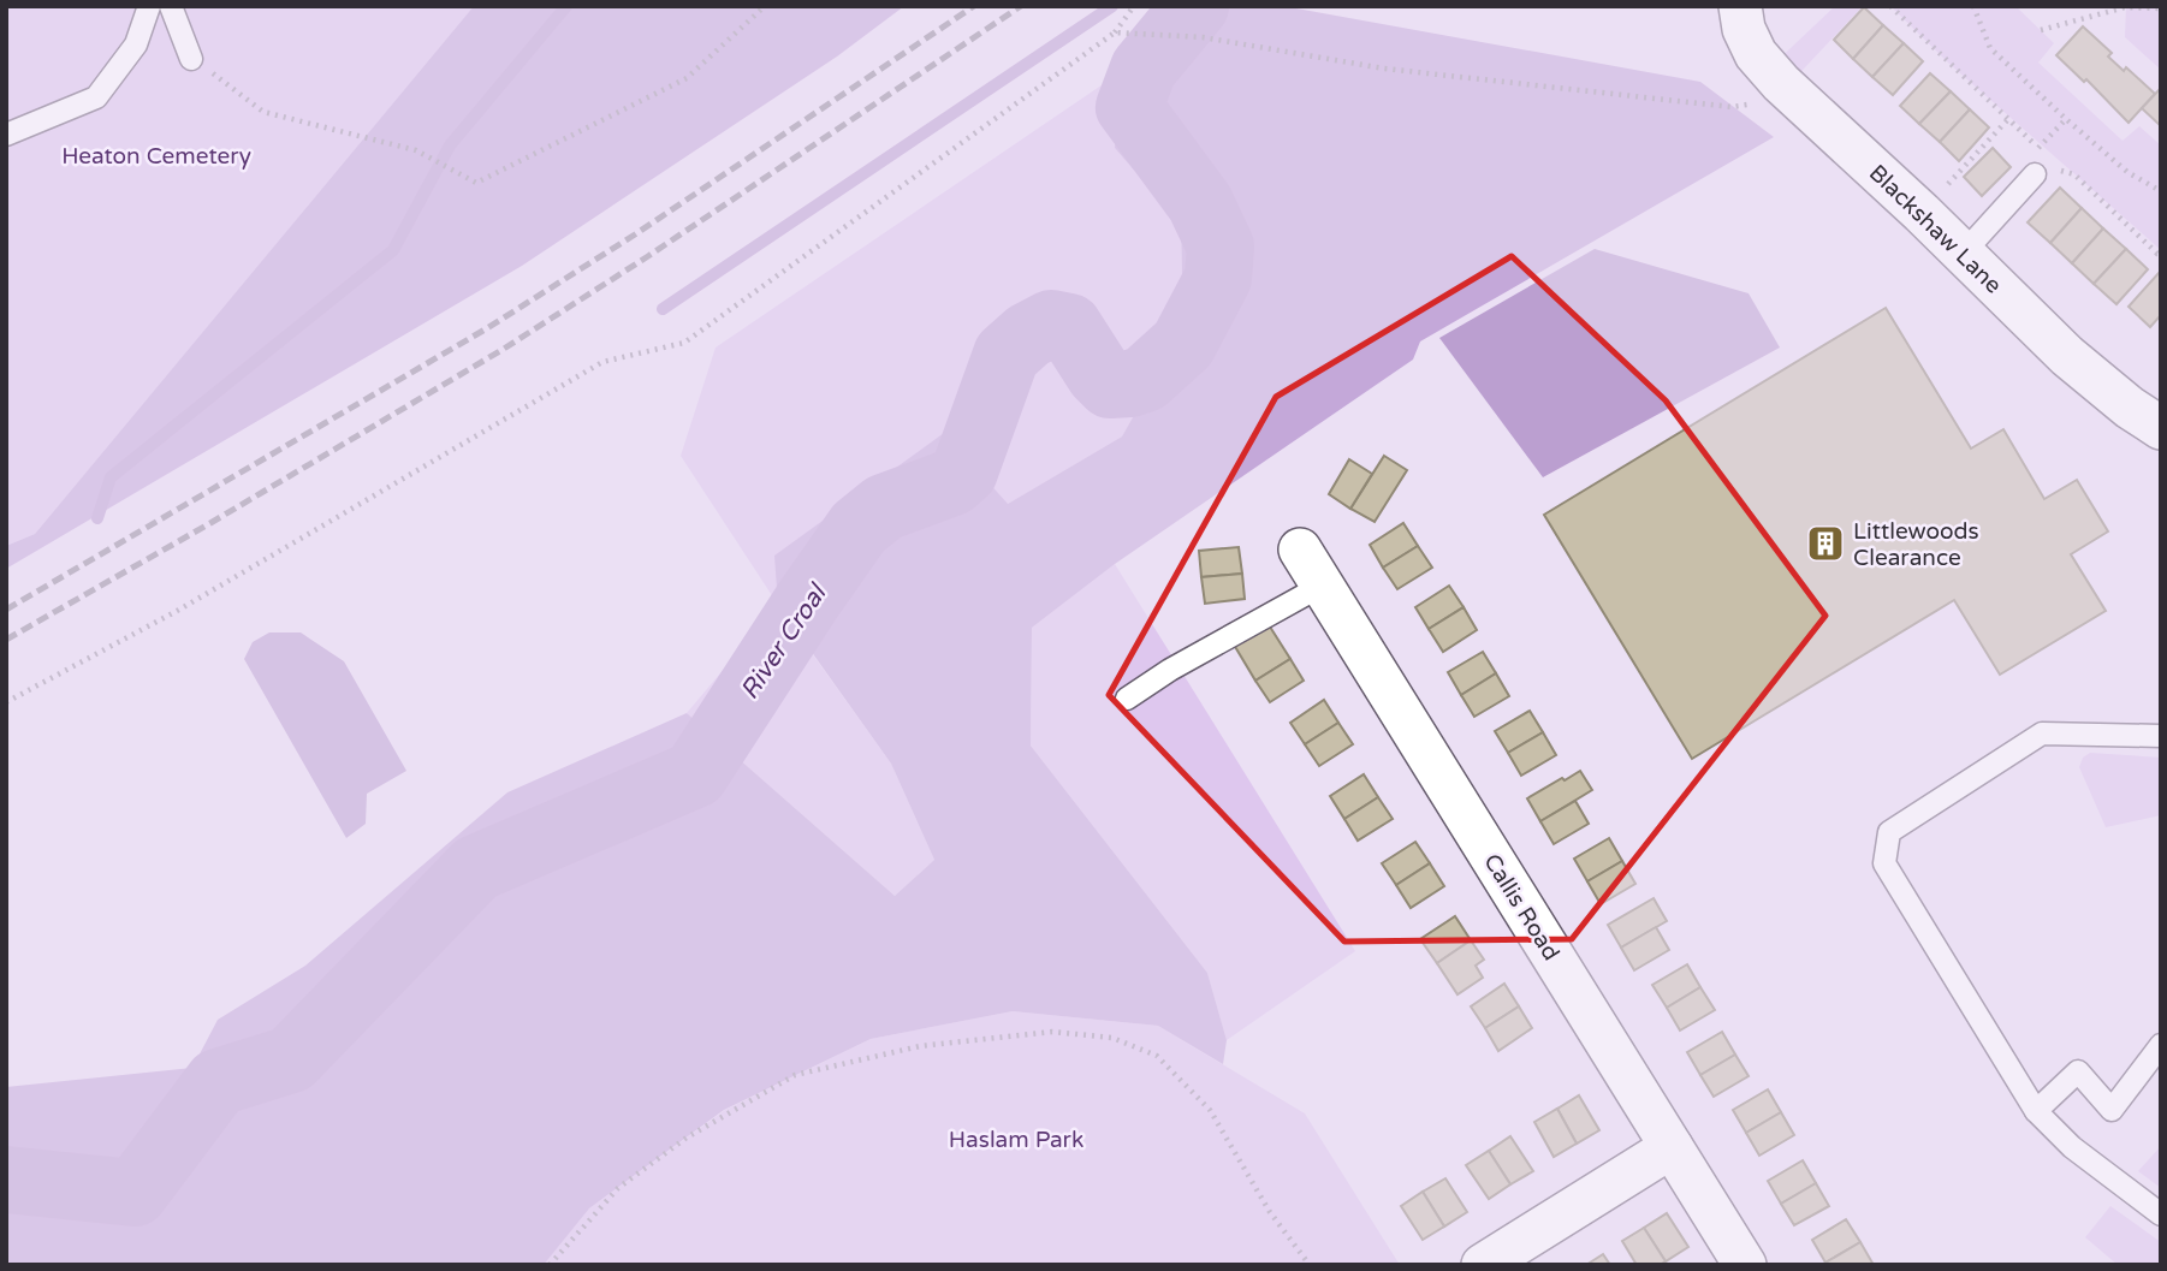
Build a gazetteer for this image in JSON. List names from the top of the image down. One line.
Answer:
{"streets":{"street":["Blackshaw Lane","Callis Road"]},"water":["River Croal"],"parks":["Heaton Cemetery","Haslam Park"],"places":{"building":["Littlewoods Clearance"]}}
